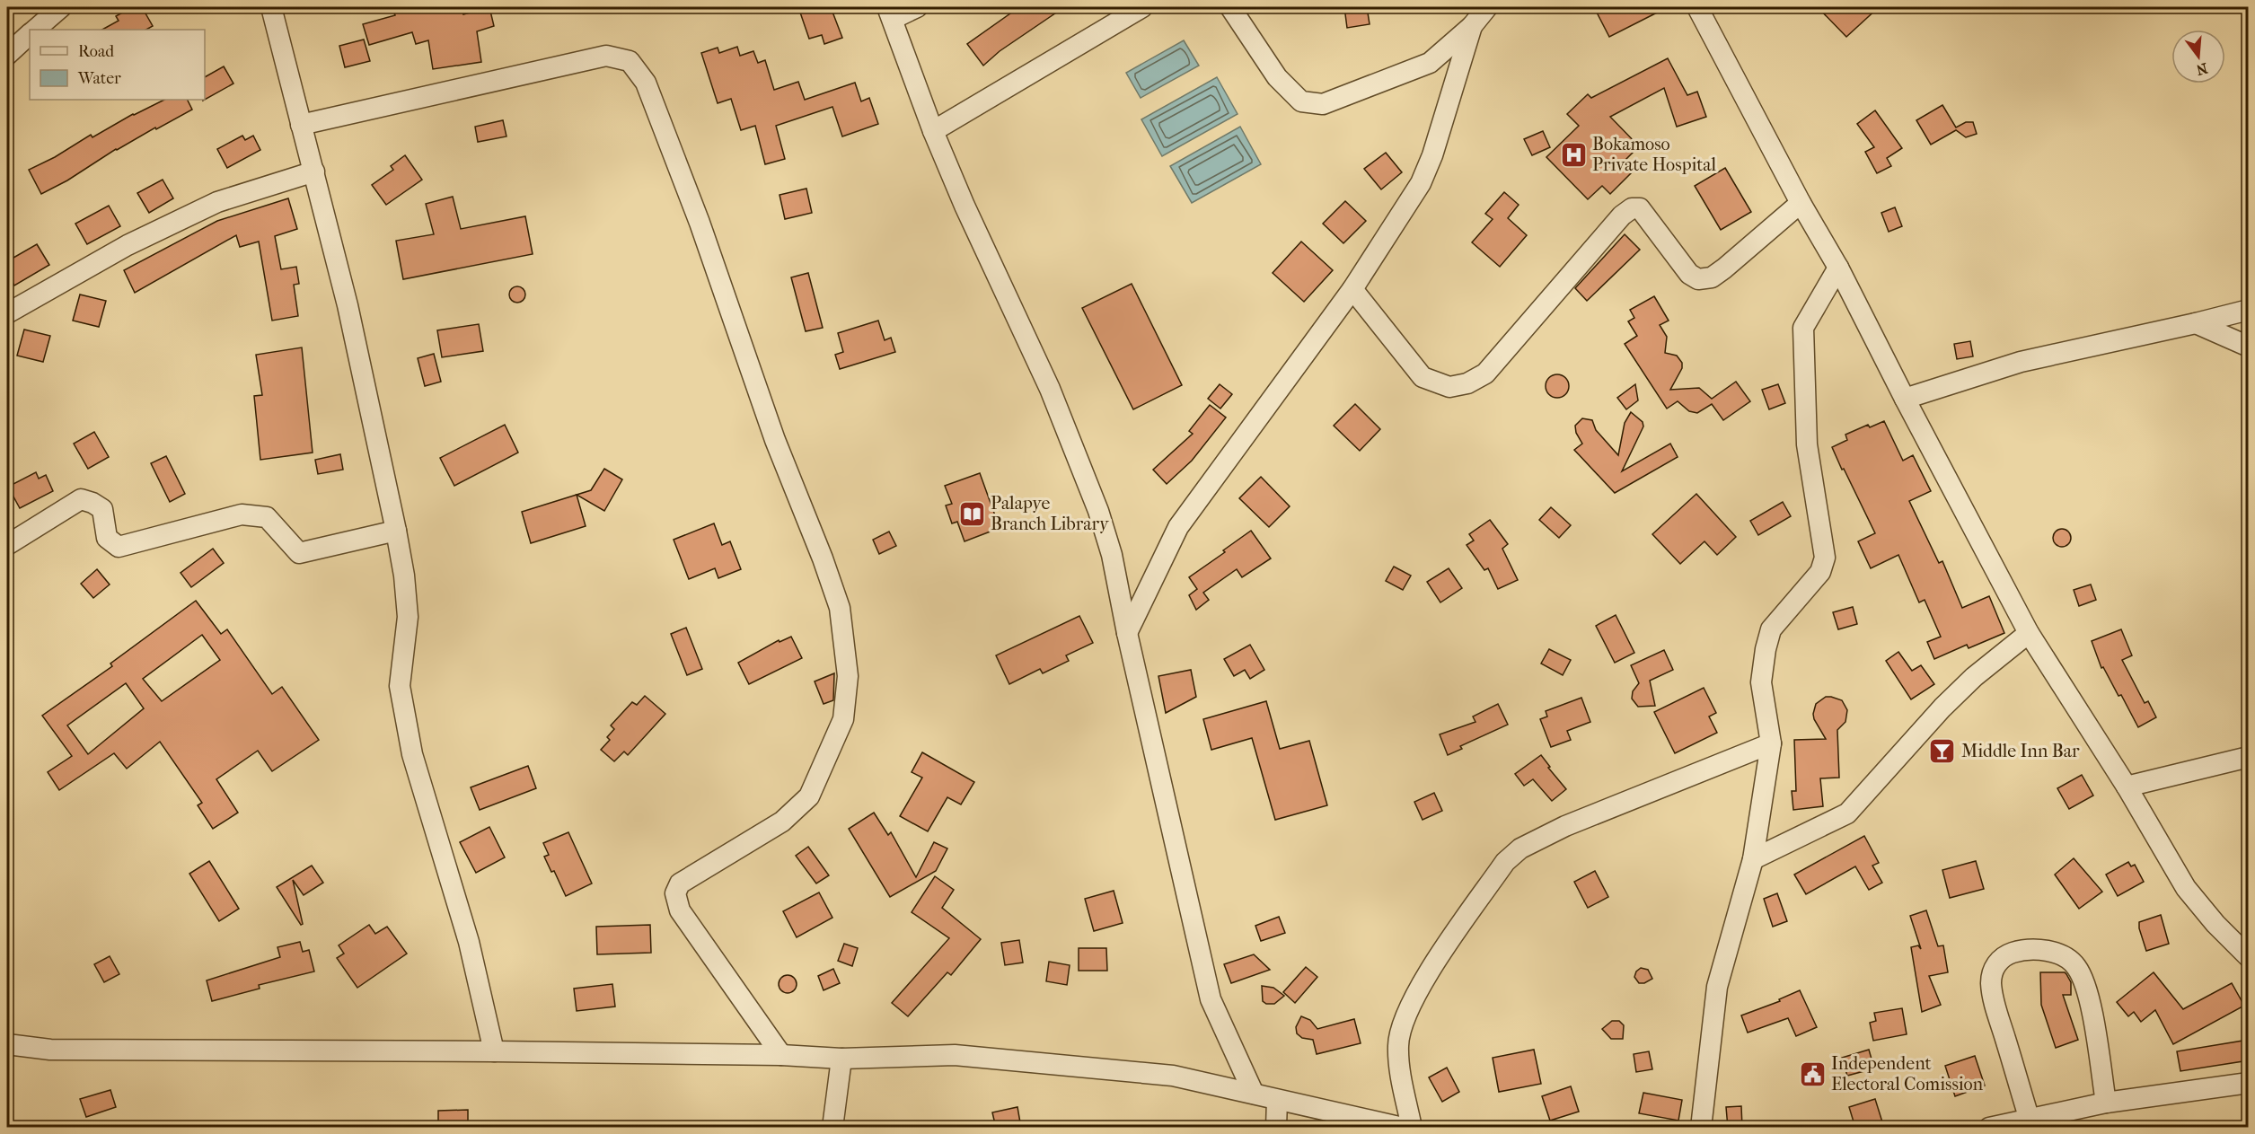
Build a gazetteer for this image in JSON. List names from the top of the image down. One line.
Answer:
{"places":{"hospital":["Bokamoso Private Hospital"],"library":["Palapye Branch Library"],"bar":["Middle Inn Bar"],"public building":["Independent Electoral Comission"]},"legend":["Road","Water"],"north":"bottom"}
